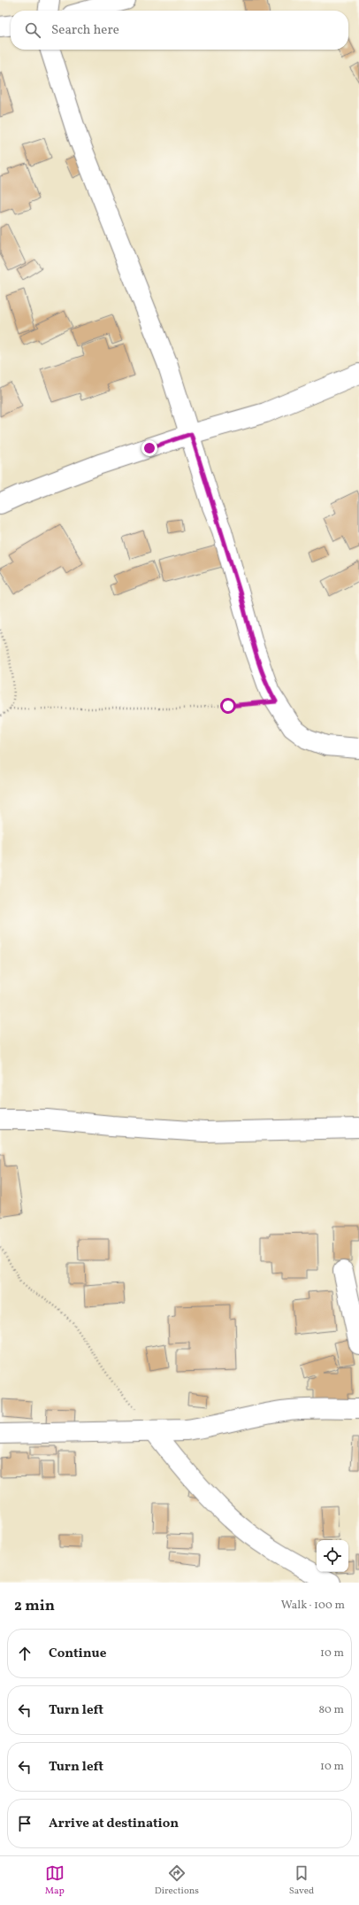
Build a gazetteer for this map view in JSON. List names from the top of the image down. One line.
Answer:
{"page":{"search":"Search here","heading":["2 min","Walk · 100 m"],"list":[["Continue","10 m"],["Turn left","80 m"],["Turn left","10 m"],"Arrive at destination"],"nav":["Map","Directions","Saved"]}}
